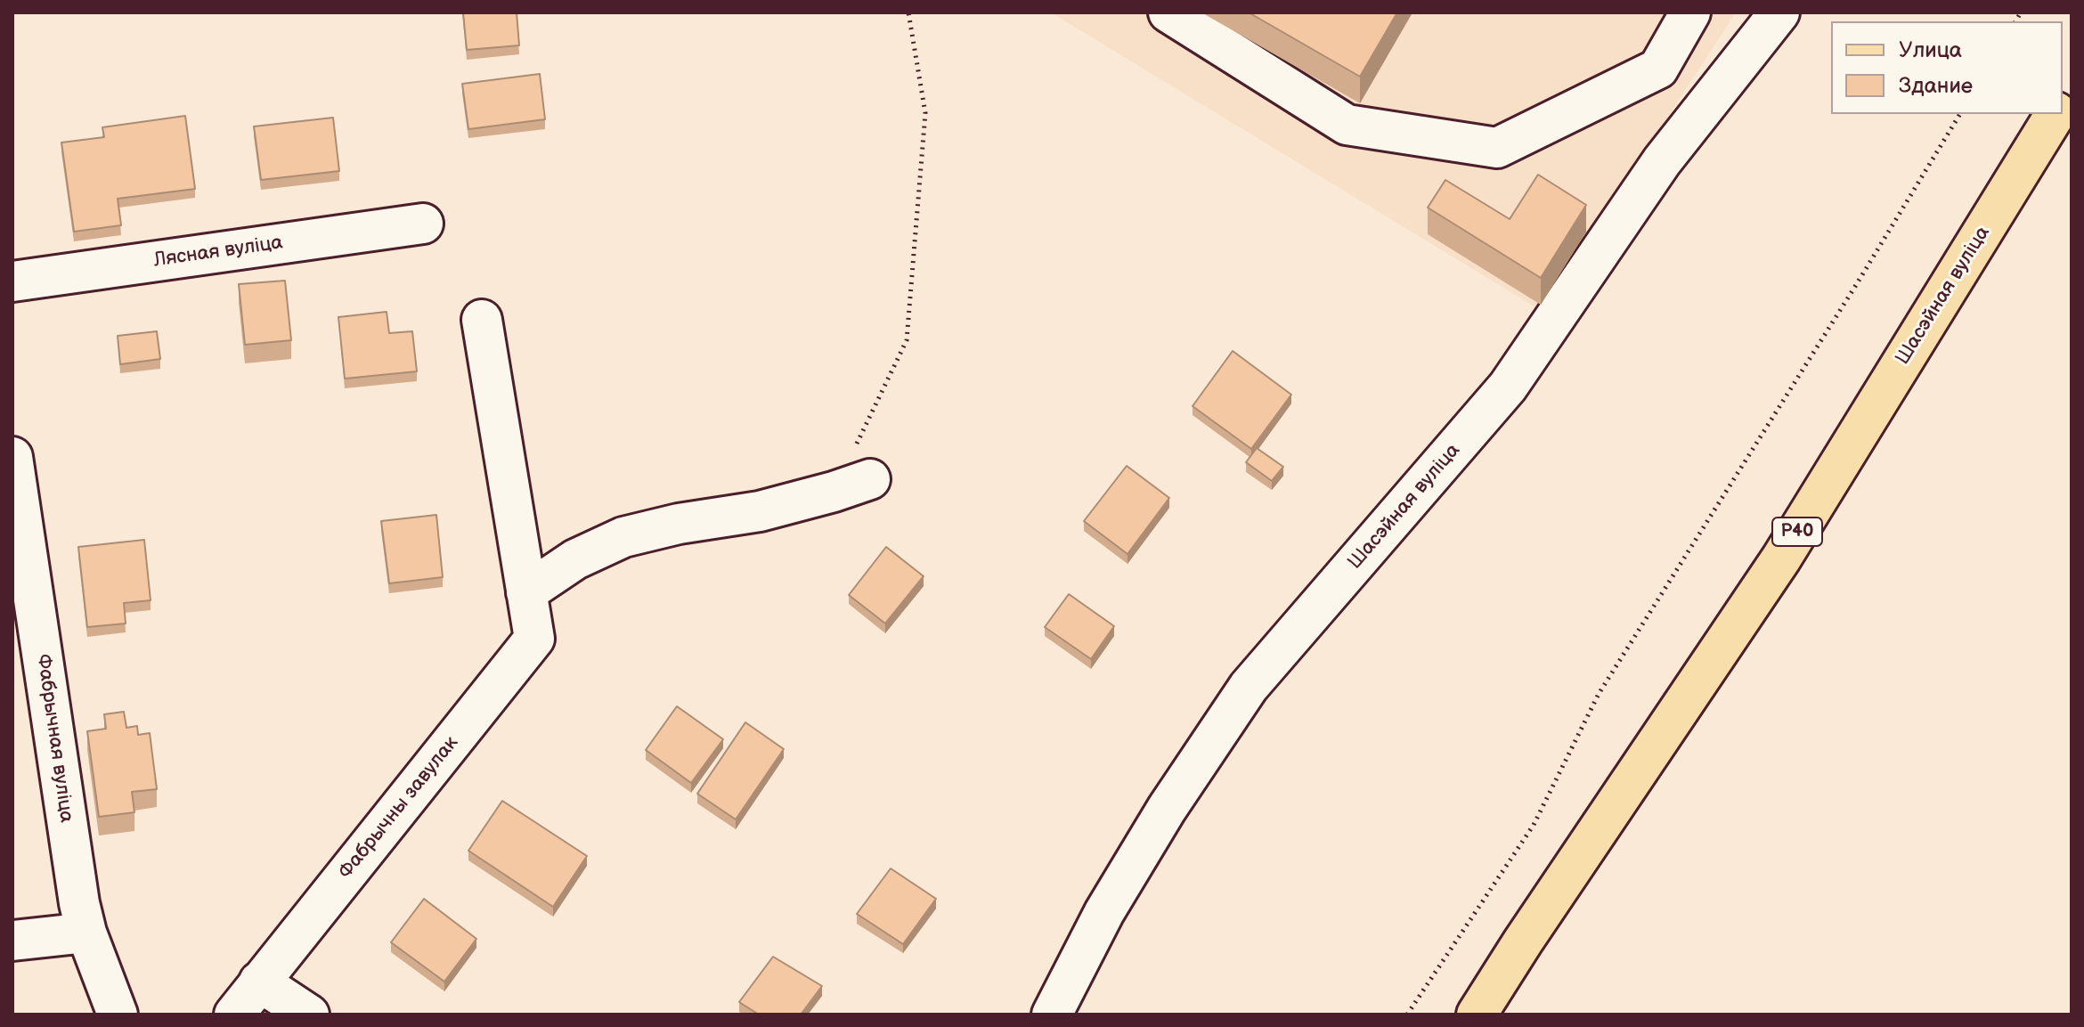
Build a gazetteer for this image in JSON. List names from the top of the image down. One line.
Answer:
{"streets":{"main road":["Шасэйная вуліца","Р40"],"street":["Лясная вуліца","Фабрычная вуліца","Фабрычны завулак"]},"legend":["Улица","Здание"]}
